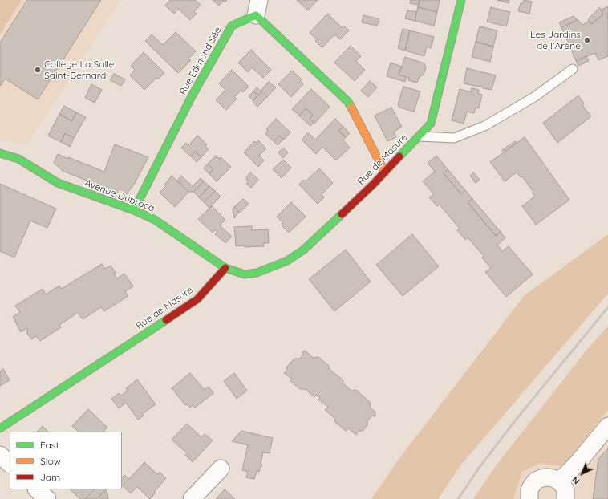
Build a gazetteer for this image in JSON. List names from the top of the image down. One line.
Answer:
{"streets":{"street":["Rue Edmond Sée","Rue de Masure","Avenue Dubrocq"]},"crossings":[["Rue Edmond Sée","Rue de Masure"],["Rue Edmond Sée","Avenue Dubrocq"],["Rue de Masure","Avenue Dubrocq"]],"places":["Les Jardins de l'Arène","Collège La Salle Saint-Bernard"],"legend":["Fast","Slow","Jam"],"north":"bottom left"}
